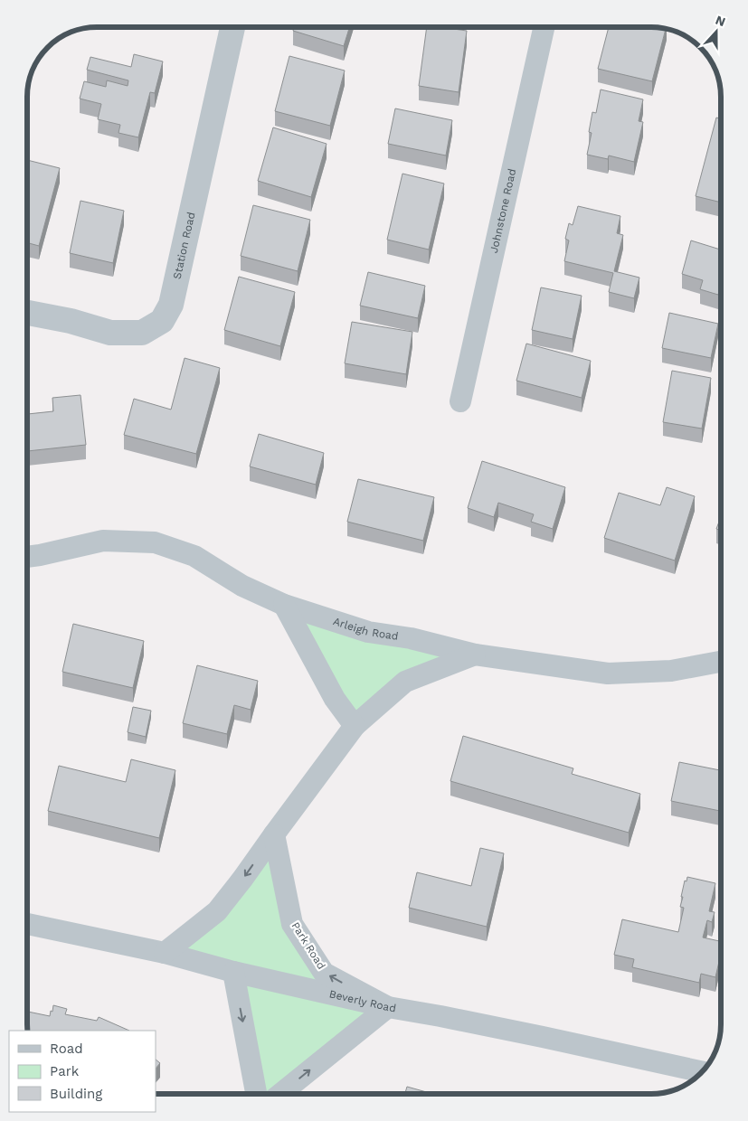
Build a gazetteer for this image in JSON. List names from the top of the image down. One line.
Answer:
{"streets":{"street":["Johnstone Road","Station Road","Arleigh Road","Park Road","Beverly Road"]},"crossings":[["Park Road","Beverly Road"]],"legend":["Road","Park","Building"],"north":"top"}
